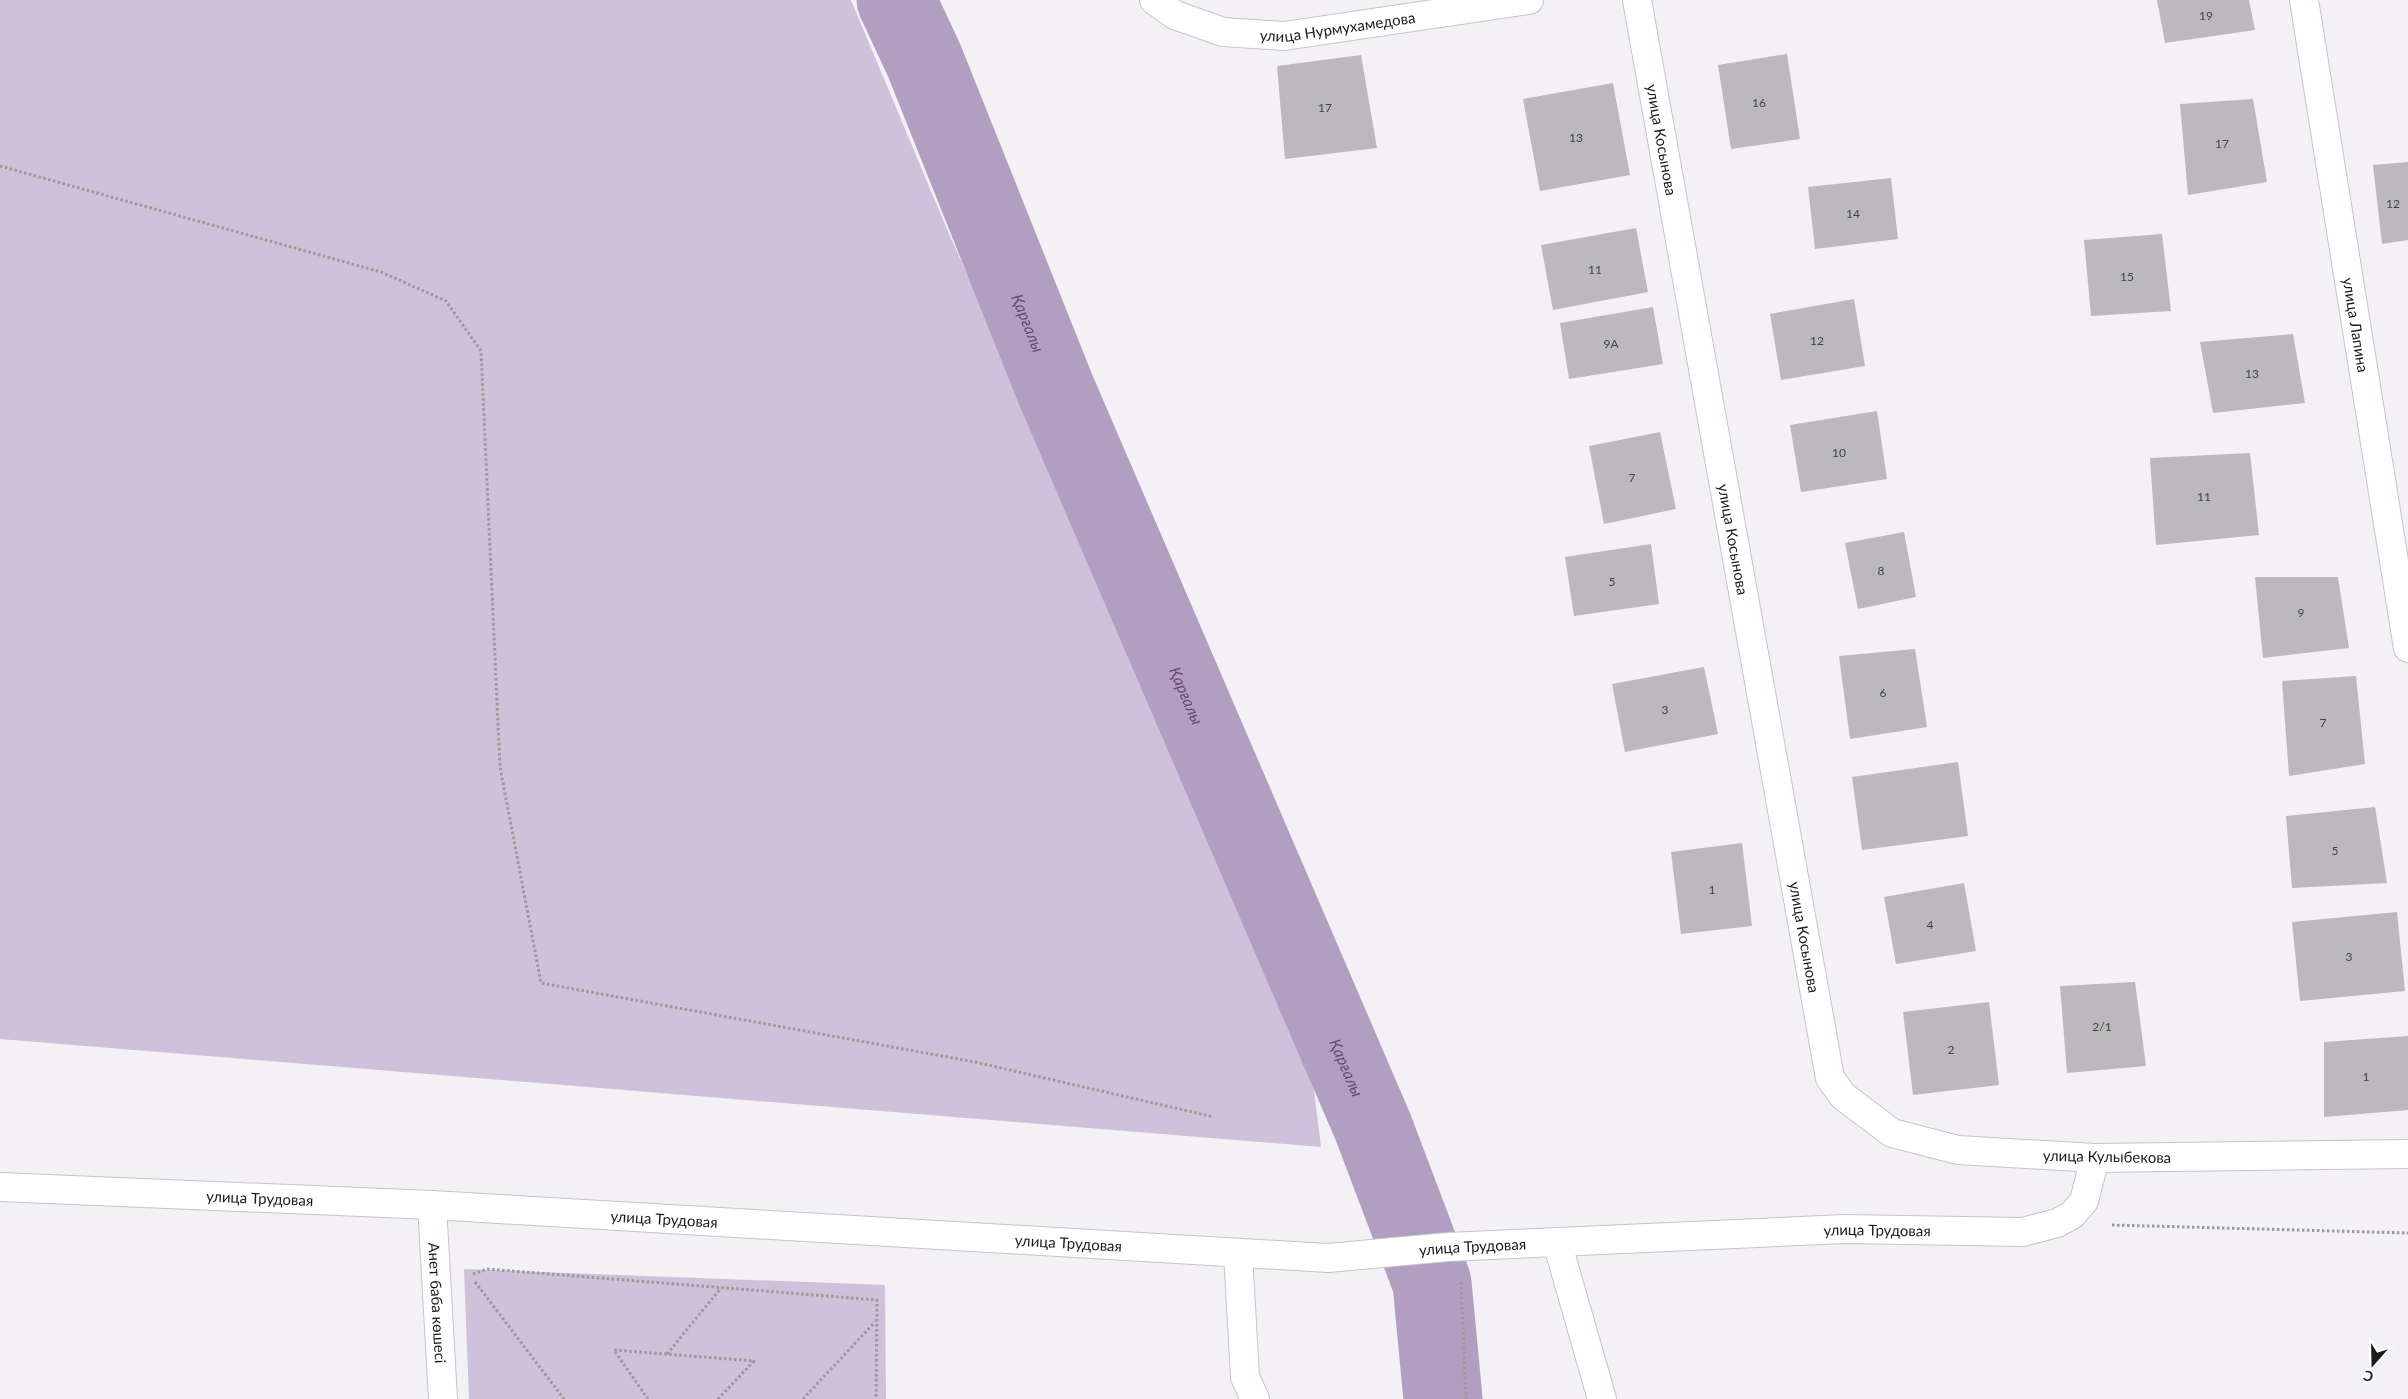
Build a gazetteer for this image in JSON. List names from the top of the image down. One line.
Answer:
{"streets":{"street":["улица Нурмухамедова","улица Косынова","улица Лапина","улица Кулыбекова","улица Трудовая","Анет баба көшесі"]},"crossings":[["улица Косынова","улица Кулыбекова"],["улица Кулыбекова","улица Трудовая"],["улица Трудовая","Анет баба көшесі"]],"water":["Қарғалы"],"house_numbers":["19","16","17","13","17","12","14","11","15","12","9А","13","10","7","11","8","5","9","6","3","7","5","1","4","3","2/1","2","1"],"north":"bottom"}
